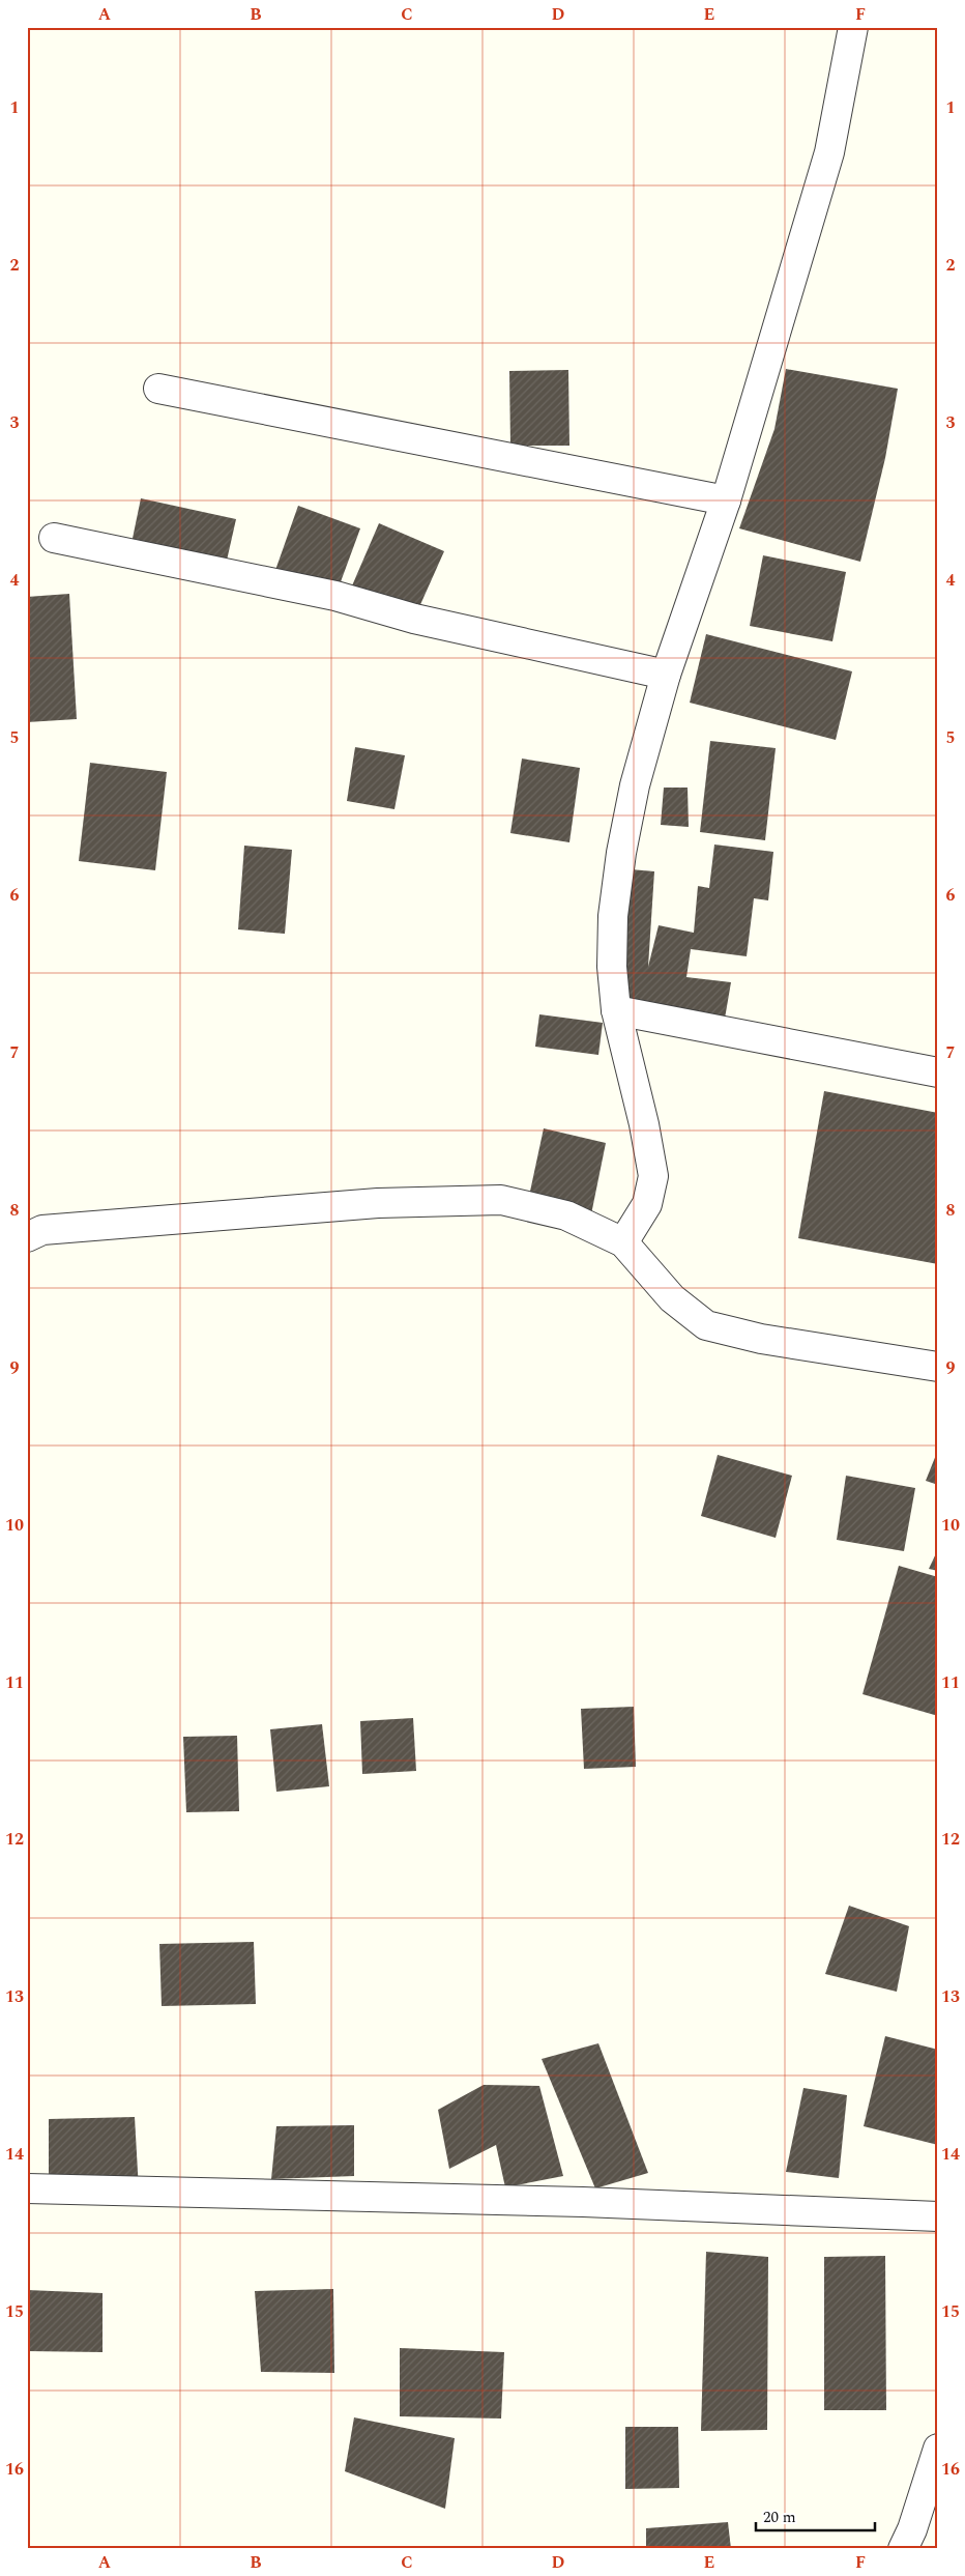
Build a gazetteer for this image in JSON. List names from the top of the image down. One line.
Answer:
{"scale_bar":"20 m","grid":{"columns":["A","B","C","D","E","F"],"rows":["1","2","3","4","5","6","7","8","9","10","11","12","13","14","15","16"]}}
